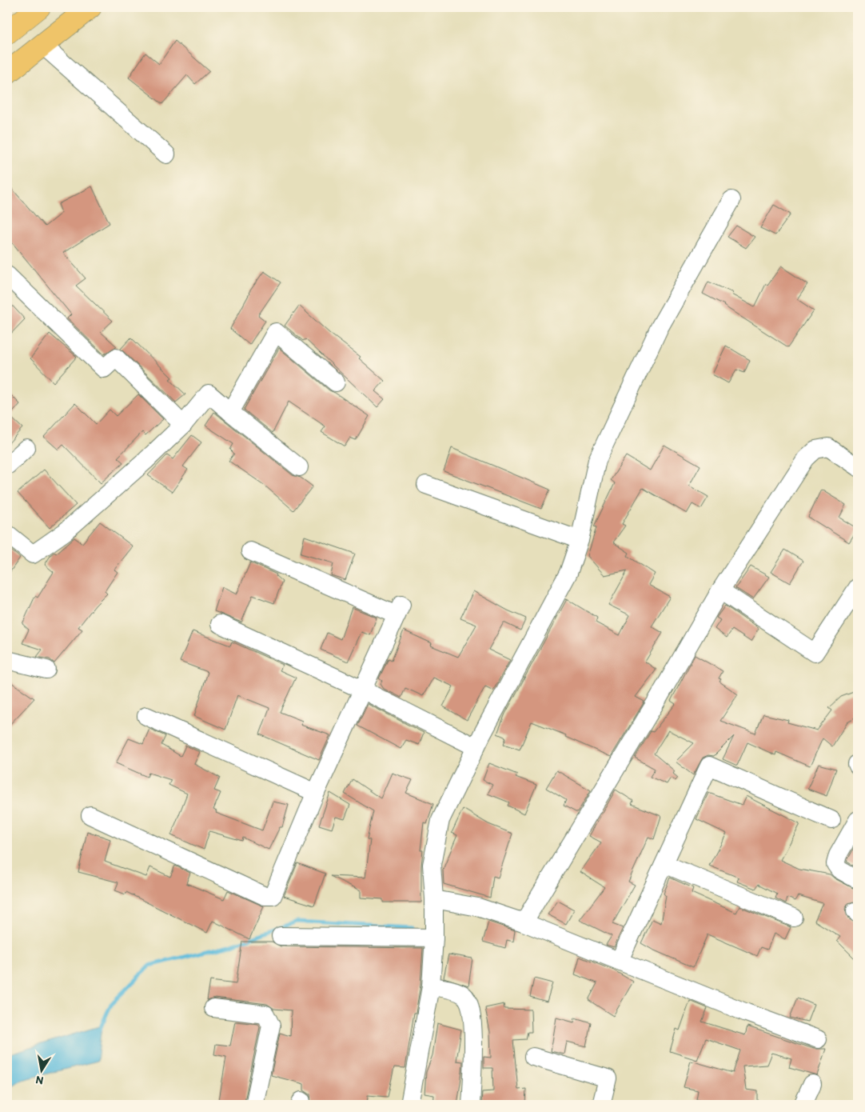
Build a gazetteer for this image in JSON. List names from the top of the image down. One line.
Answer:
{"north":"bottom"}
